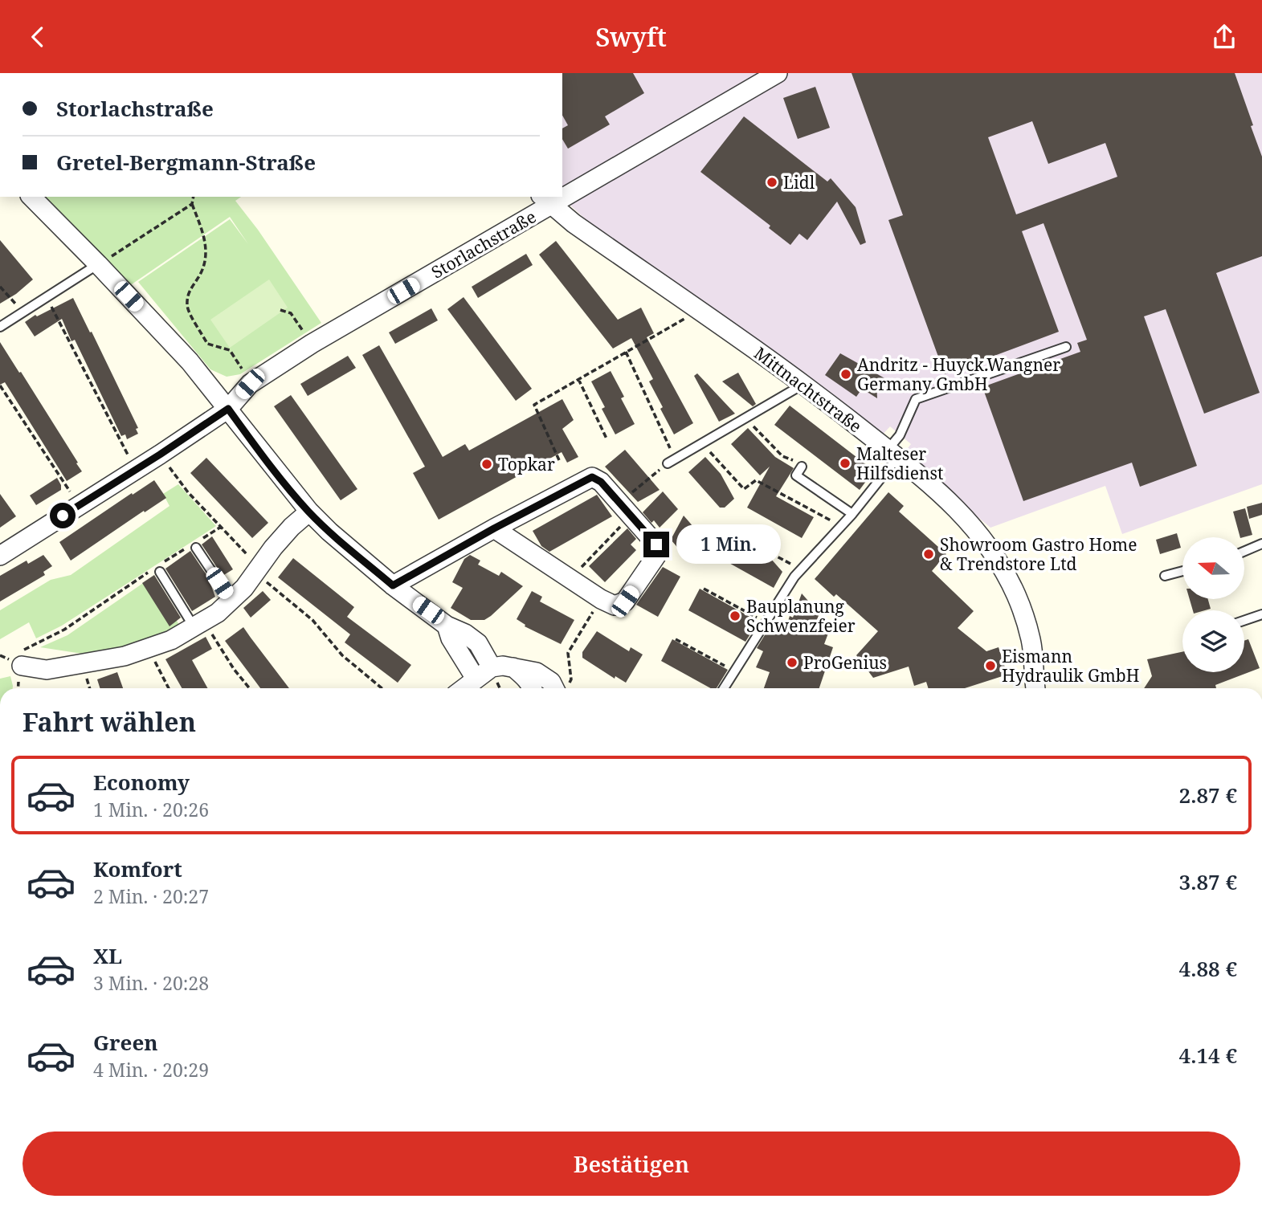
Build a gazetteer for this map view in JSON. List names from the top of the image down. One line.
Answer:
{"streets":{"street":["Storlachstraße","Mittnachtstraße"]},"crossings":[["Storlachstraße","Mittnachtstraße"]],"places":["Lidl","Andritz - Huyck.Wangner Germany GmbH","Malteser Hilfsdienst","Topkar","Showroom Gastro Home & Trendstore Ltd","Bauplanung Schwenzfeier","ProGenius","Eismann Hydraulik GmbH"],"north":"left","page":{"header":"Swyft","banner":["Storlachstraße","Gretel-Bergmann-Straße"],"bubble":"1 Min.","heading":"Fahrt wählen","list":[{"name":"Economy","note":"1 Min. · 20:26","value":"2.87 €"},{"name":"Komfort","note":"2 Min. · 20:27","value":"3.87 €"},{"name":"XL","note":"3 Min. · 20:28","value":"4.88 €"},{"name":"Green","note":"4 Min. · 20:29","value":"4.14 €"}],"buttons":"Bestätigen"}}
